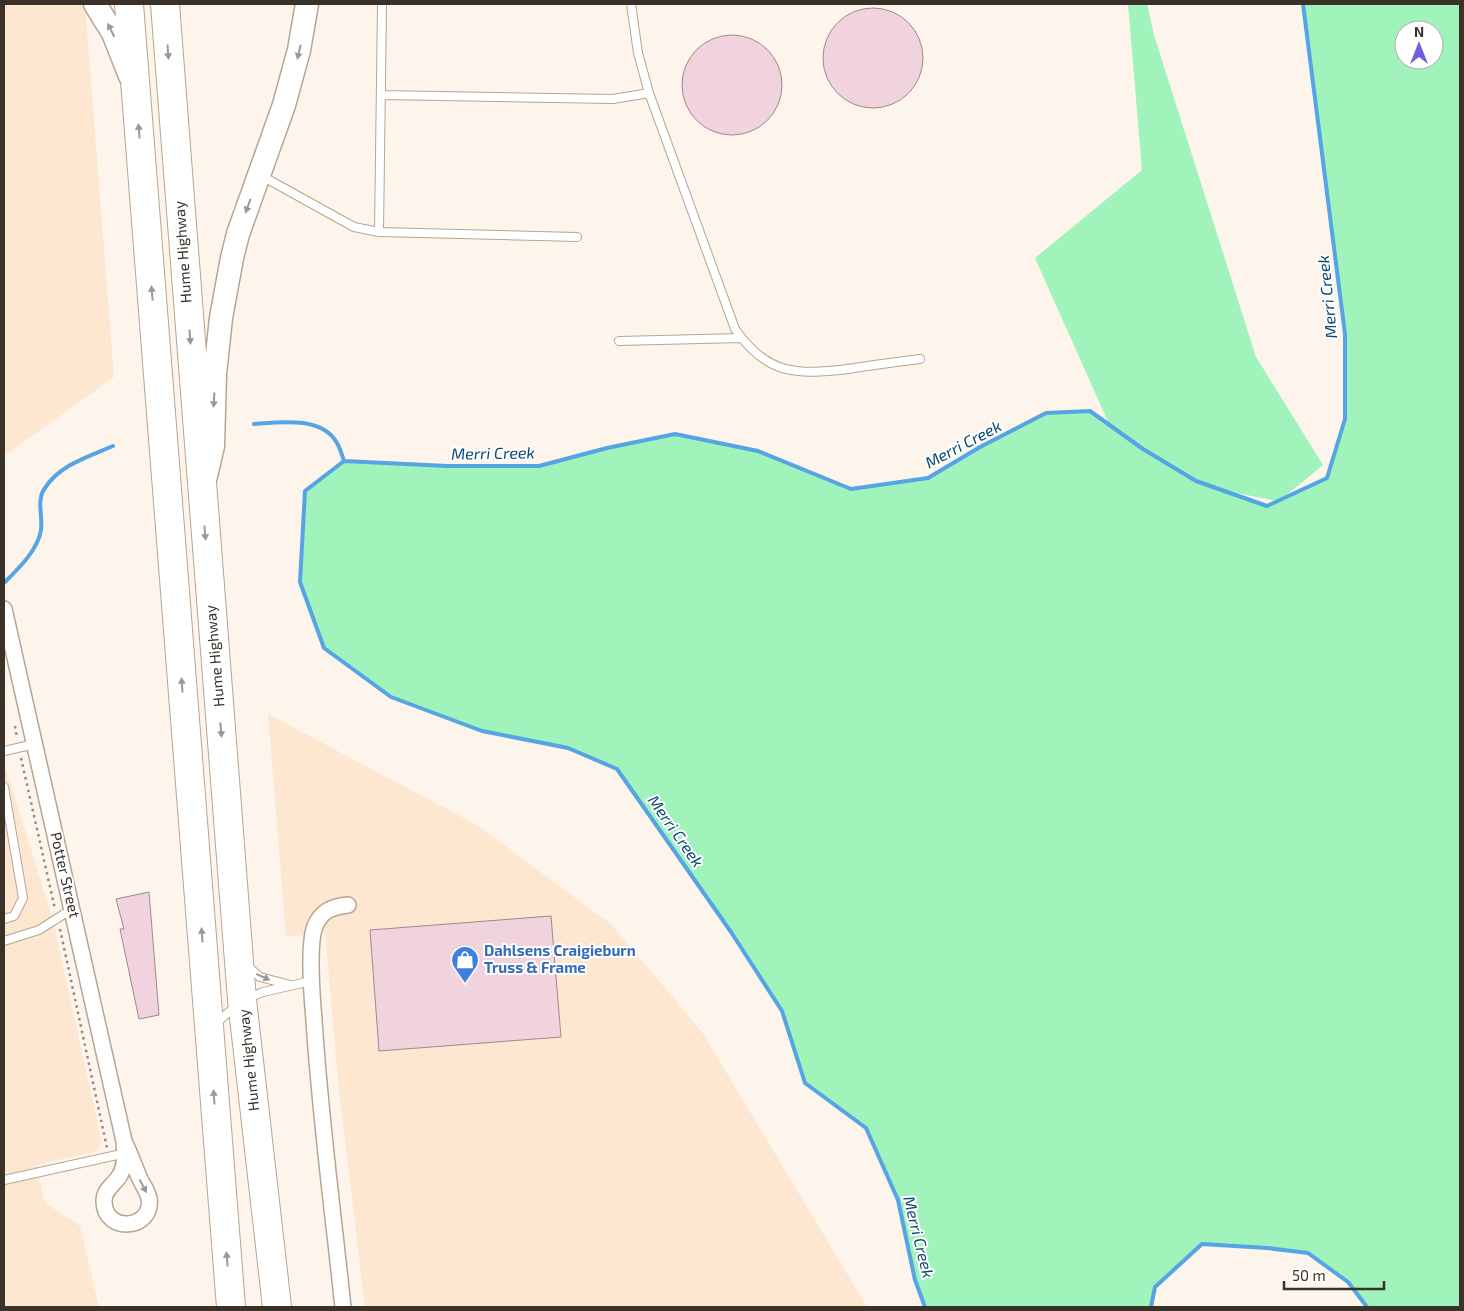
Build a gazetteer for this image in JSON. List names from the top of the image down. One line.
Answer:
{"streets":{"highway":["Hume Highway"],"street":["Potter Street"]},"water":["Merri Creek"],"places":{"shop":["Dahlsens Craigieburn Truss & Frame"]},"scale_bar":"50 m","north":"top"}
